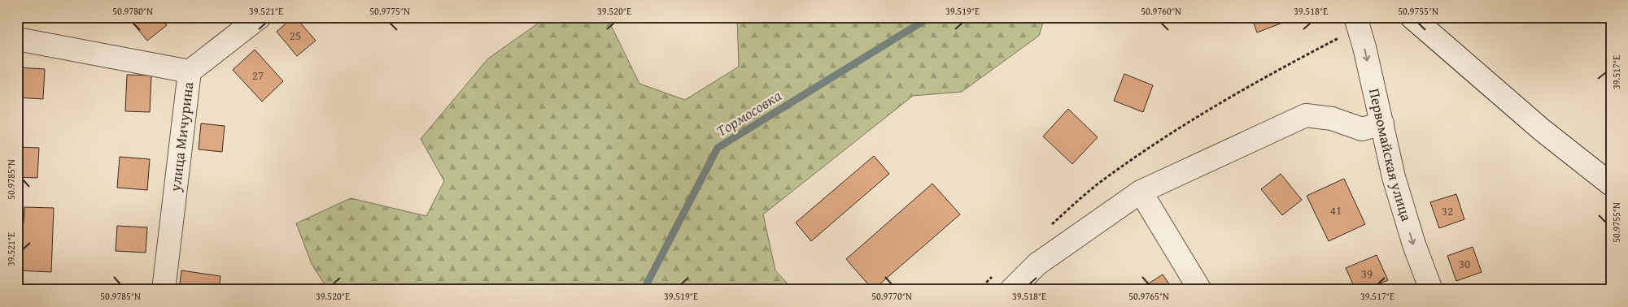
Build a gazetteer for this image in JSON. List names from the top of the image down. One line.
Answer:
{"streets":{"street":["улица Мичурина","Первомайская улица"]},"one_way":["Первомайская улица"],"water":["Тормосовка"],"house_numbers":["25","27","41","32","30","39"],"coordinates":["50.9780°N","39.521°E","50.9775°N","39.520°E","39.519°E","50.9760°N","39.518°E","50.9755°N","39.517°E","50.9785°N","50.9770°N","50.9765°N"]}
